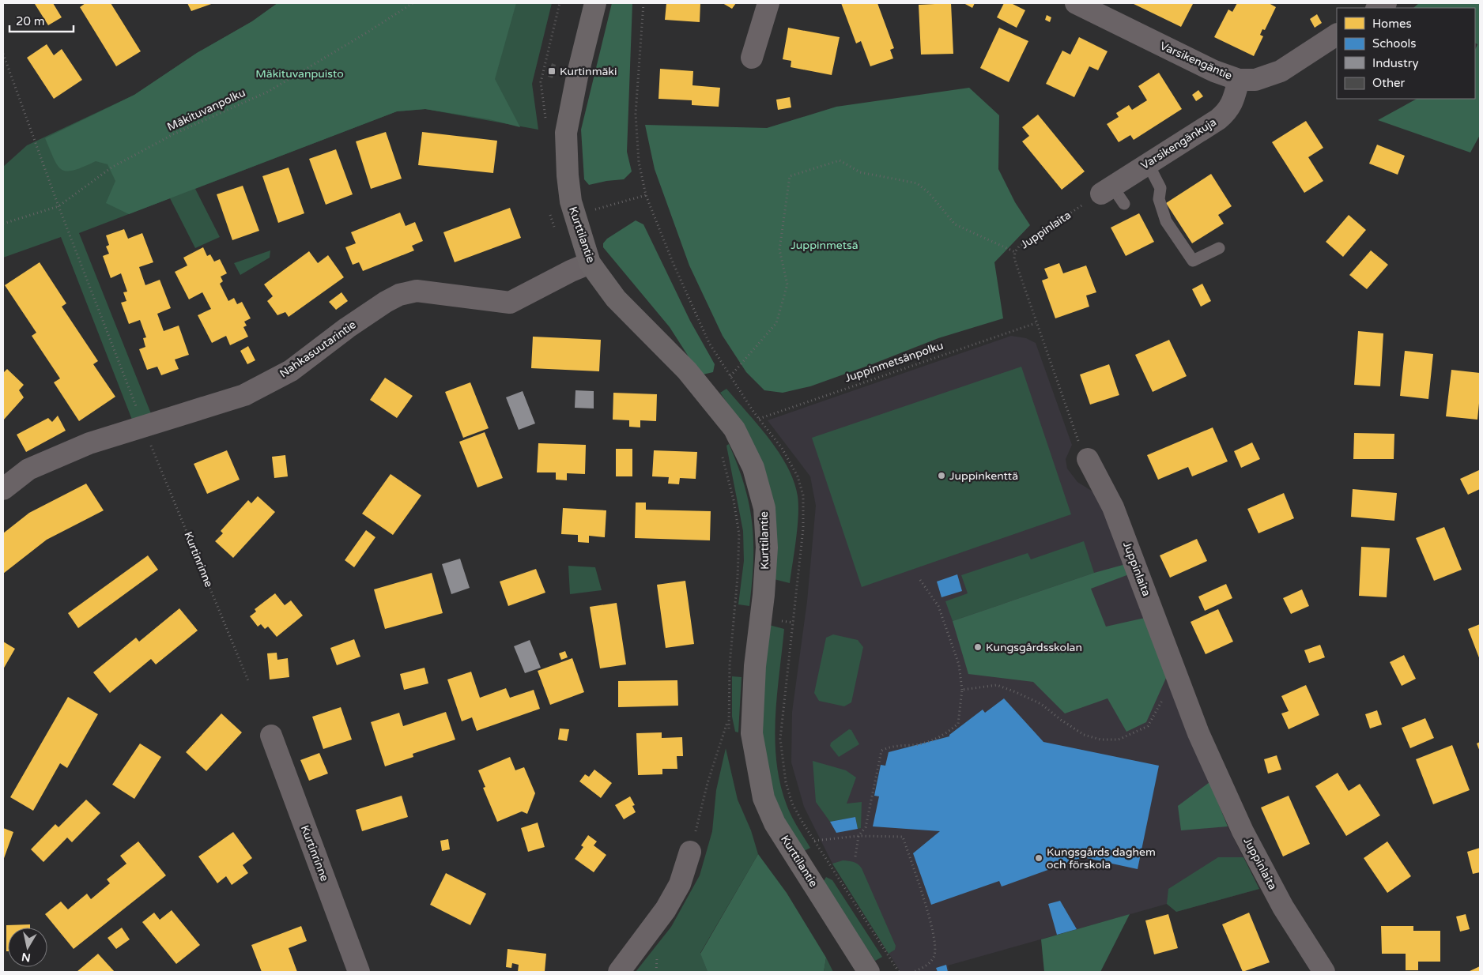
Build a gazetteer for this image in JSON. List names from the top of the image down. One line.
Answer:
{"streets":{"street":["Varsikengäntie","Varsikengänkuja","Juppinlaita","Kurttilantie","Nahkasuutarintie","Kurtinrinne"],"path":["Mäkituvanpolku","Juppinmetsänpolku"]},"crossings":[["Varsikengäntie","Varsikengänkuja"],["Varsikengänkuja","Juppinlaita"],["Juppinlaita","Juppinmetsänpolku"],["Kurttilantie","Nahkasuutarintie"]],"parks":["Mäkituvanpuisto","Juppinmetsä"],"places":{"transit":["Kurtinmäki"],"other":["Juppinkenttä","Kungsgårdsskolan","Kungsgårds daghem och förskola"]},"legend":["Homes","Schools","Industry","Other"],"scale_bar":"20 m","north":"bottom"}
